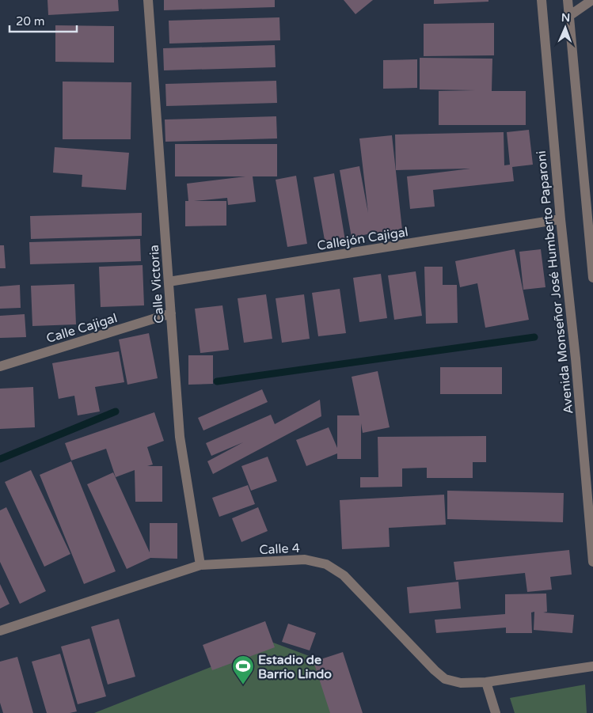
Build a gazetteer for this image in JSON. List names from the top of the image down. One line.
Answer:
{"streets":{"street":["Callejón Cajigal","Avenida Monseñor José Humberto Paparoni","Calle Victoria","Calle Cajigal","Calle 4"]},"crossings":[["Callejón Cajigal","Avenida Monseñor José Humberto Paparoni"],["Callejón Cajigal","Calle Victoria"],["Calle Victoria","Calle Cajigal"],["Calle Victoria","Calle 4"]],"places":{"sports":["Estadio de Barrio Lindo"]},"scale_bar":"20 m","north":"top"}
